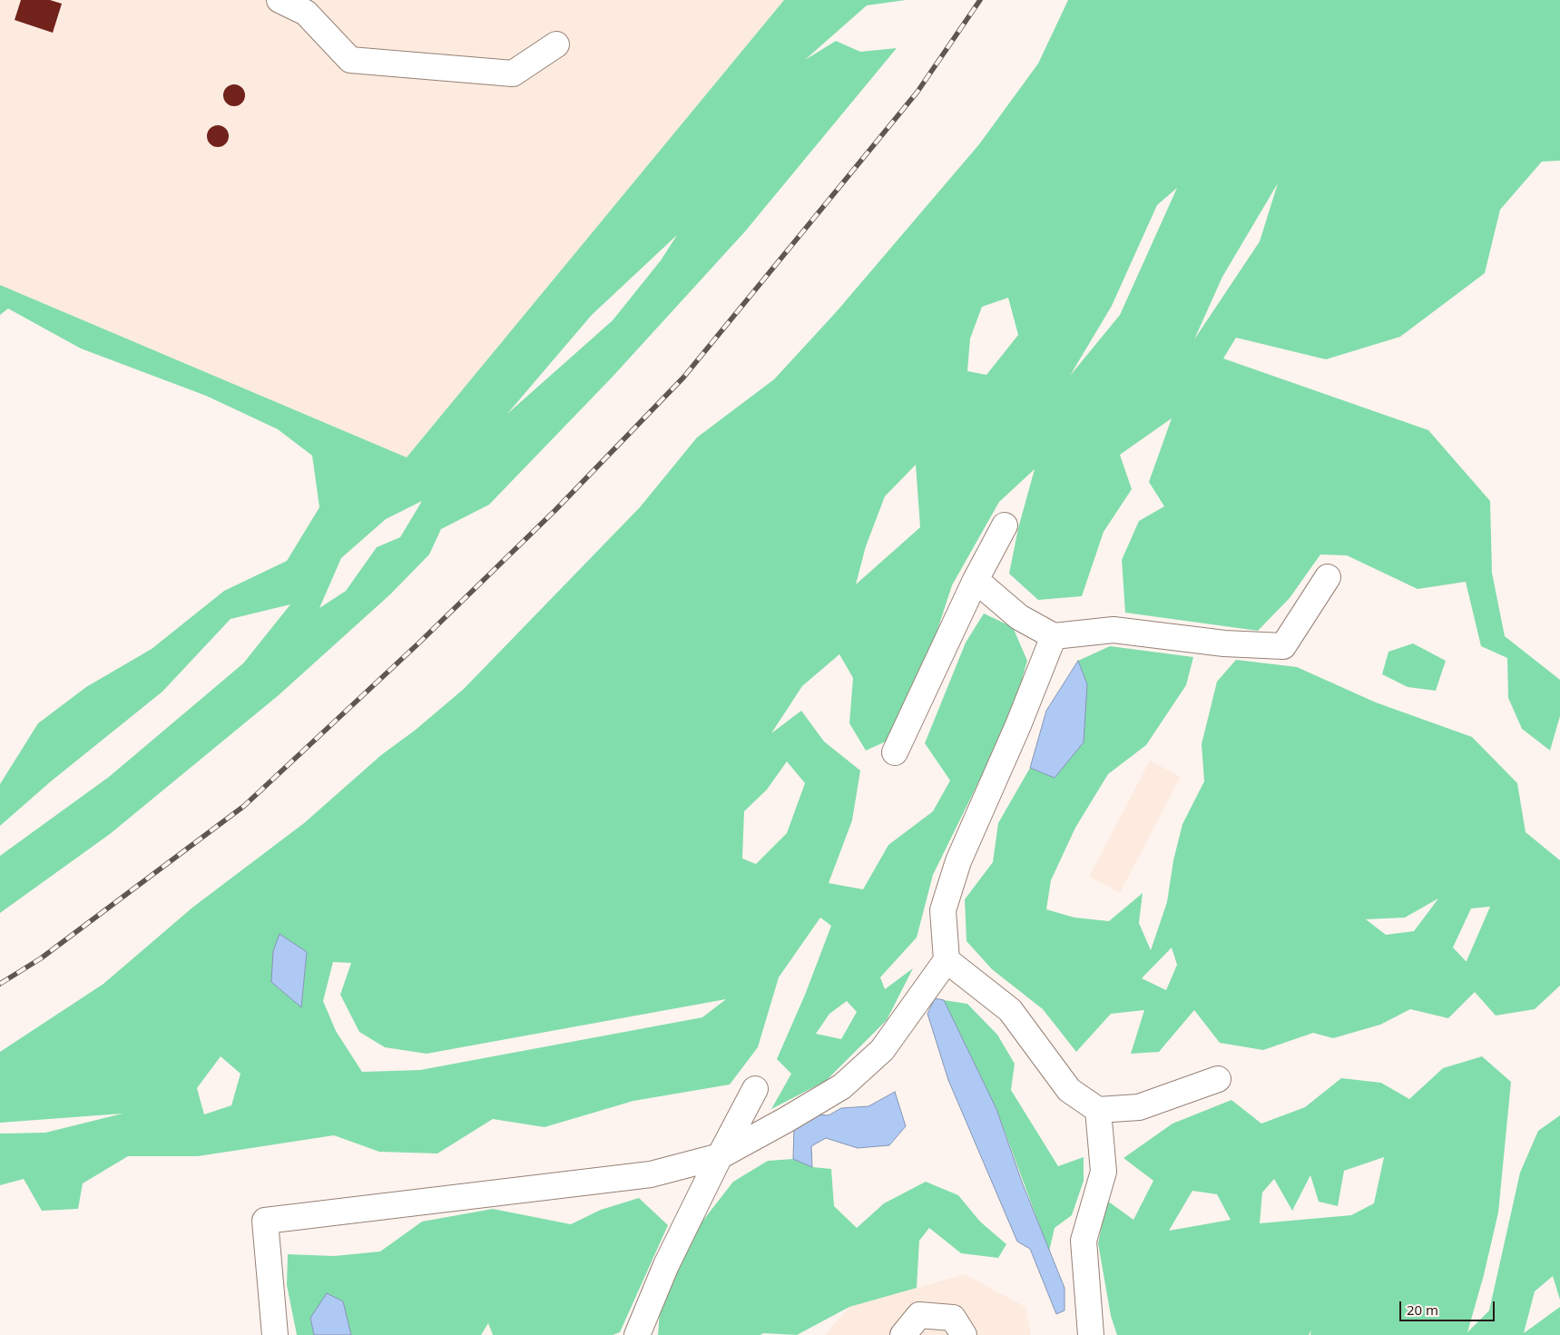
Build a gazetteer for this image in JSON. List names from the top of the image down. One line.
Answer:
{"scale_bar":"20 m"}
